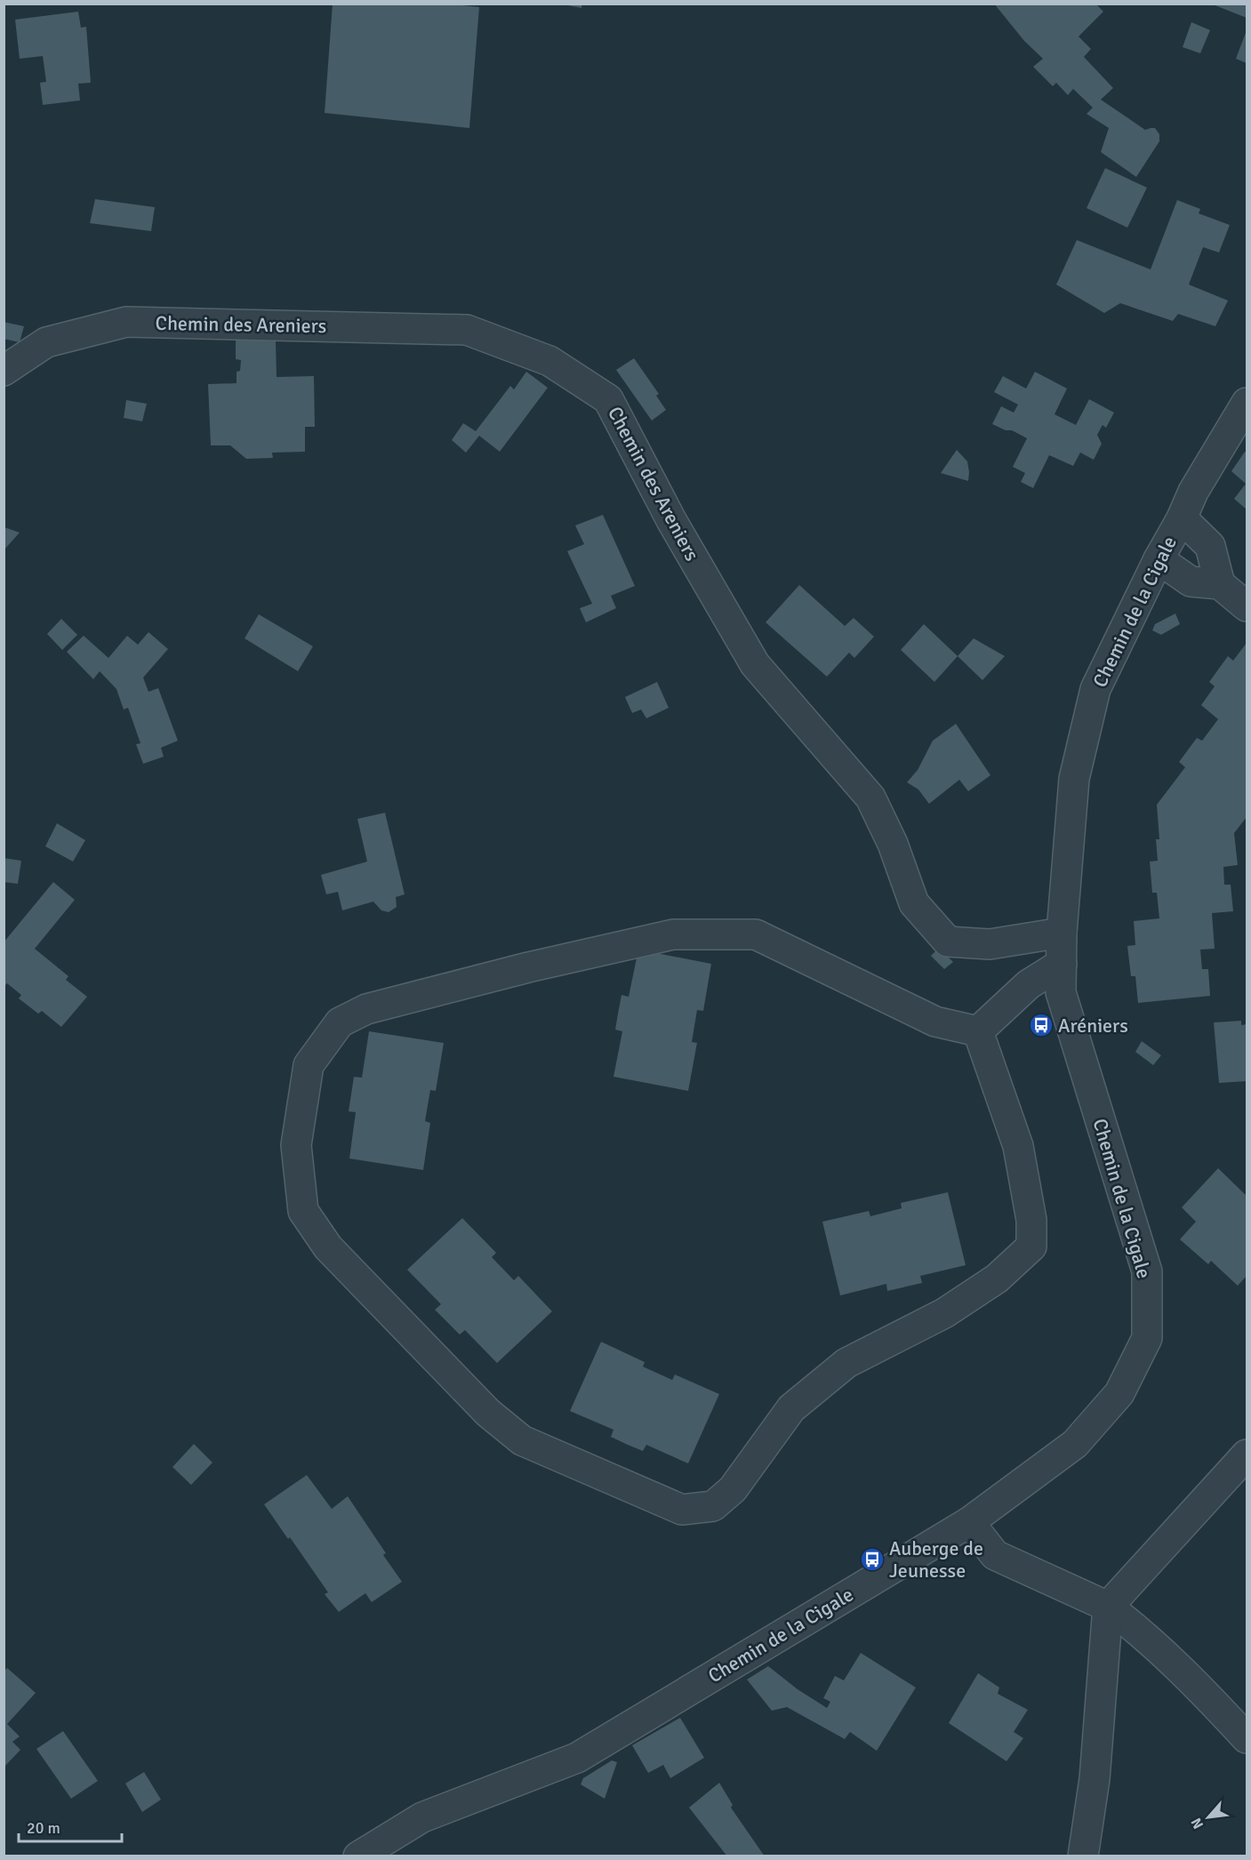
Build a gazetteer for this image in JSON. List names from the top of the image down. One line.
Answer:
{"streets":{"street":["Chemin des Areniers","Chemin de la Cigale"]},"crossings":[["Chemin des Areniers","Chemin de la Cigale"]],"places":{"bus stop":["Aréniers","Auberge de Jeunesse"]},"scale_bar":"20 m","north":"bottom left"}
